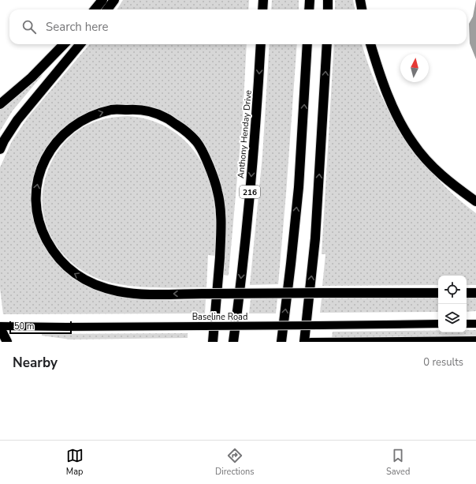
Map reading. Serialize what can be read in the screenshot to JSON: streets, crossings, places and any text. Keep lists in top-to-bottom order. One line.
{"streets":{"highway":["Anthony Henday Drive","216"],"main road":["Baseline Road"]},"scale_bar":"50 m","north":"top","page":{"search":"Search here","scale":"50 m","heading":["Nearby","0 results"],"nav":["Map","Directions","Saved"]}}
